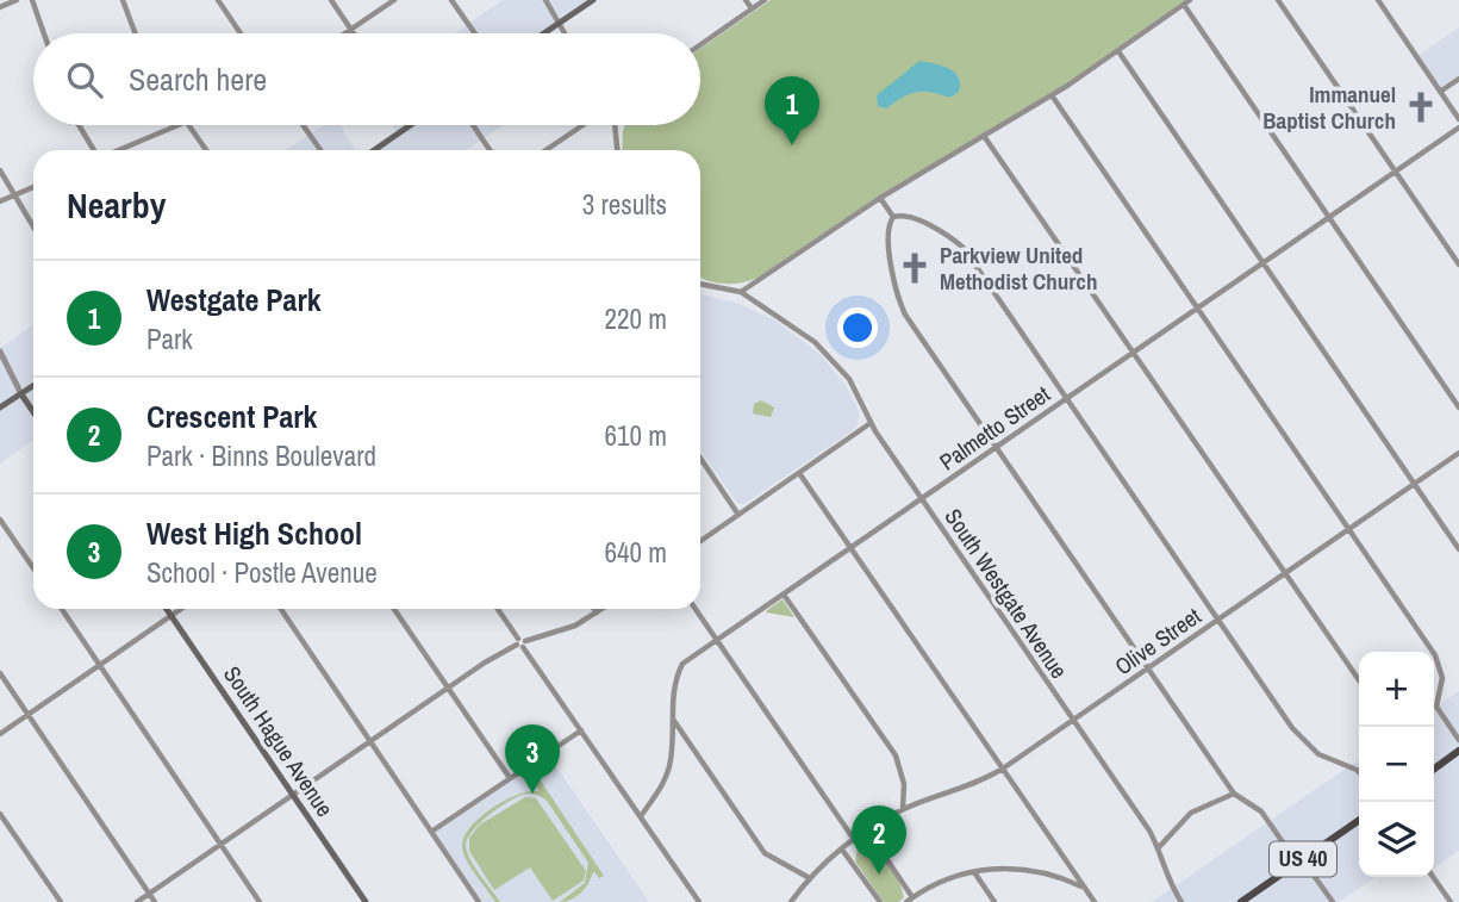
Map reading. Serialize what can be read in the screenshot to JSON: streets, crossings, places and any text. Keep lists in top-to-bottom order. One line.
{"streets":{"main road":["South Hague Avenue","US 40"],"street":["Palmetto Street","South Westgate Avenue","Olive Street"]},"crossings":[["Palmetto Street","South Westgate Avenue"],["South Westgate Avenue","Olive Street"]],"places":{"church":["Immanuel Baptist Church","Parkview United Methodist Church"]},"page":{"search":"Search here","pins":["1","3","2"],"heading":["Nearby","3 results"],"list":[{"mark":"1","name":"Westgate Park","note":"Park","value":"220 m"},{"mark":"2","name":"Crescent Park","note":"Park · Binns Boulevard","value":"610 m"},{"mark":"3","name":"West High School","note":"School · Postle Avenue","value":"640 m"}],"map_buttons":["+","−"]}}
